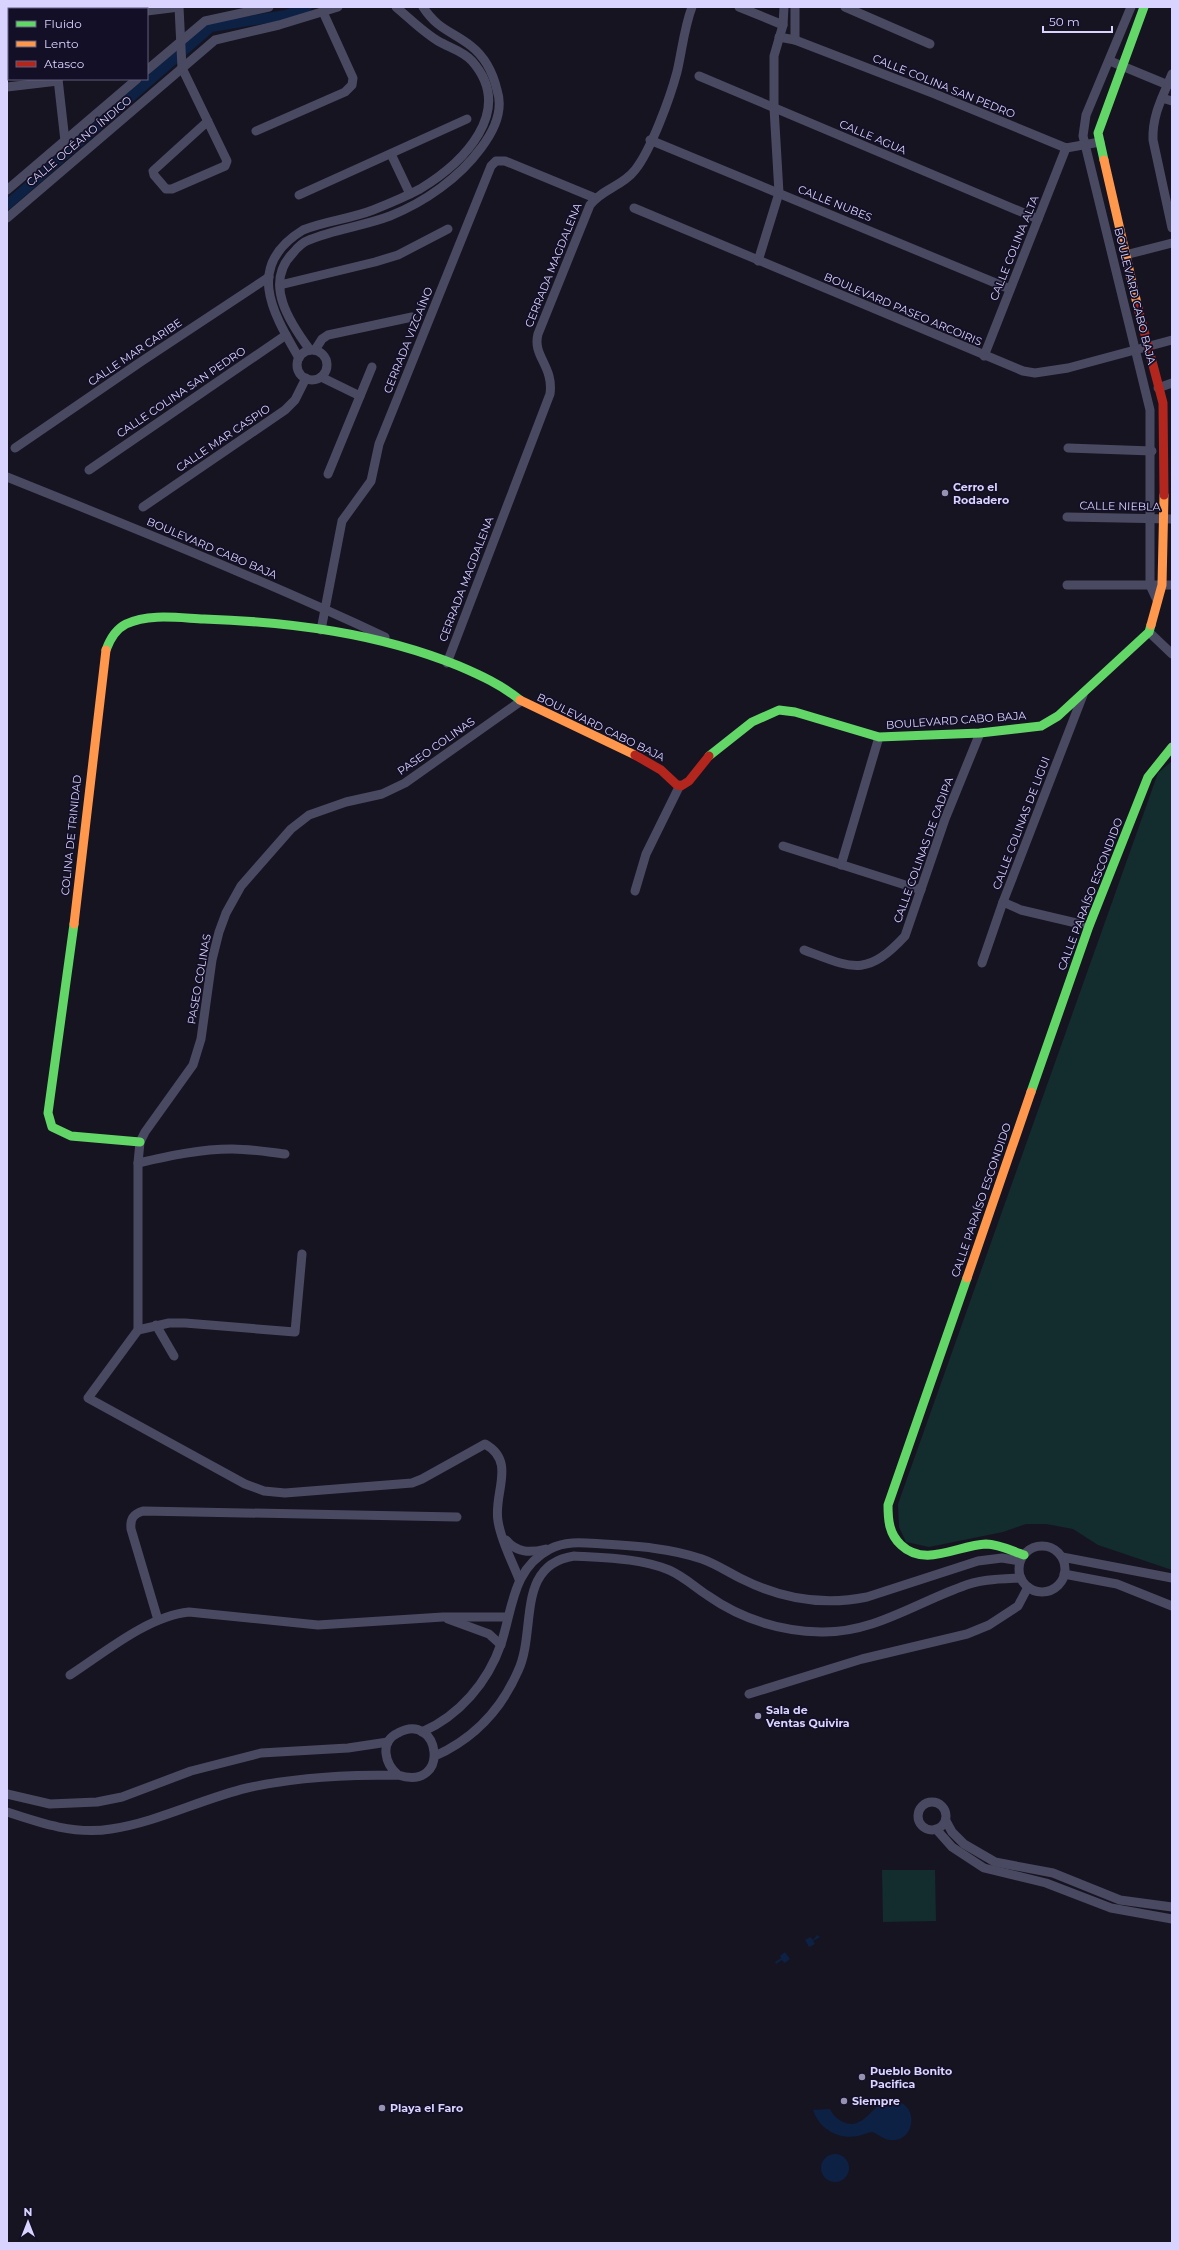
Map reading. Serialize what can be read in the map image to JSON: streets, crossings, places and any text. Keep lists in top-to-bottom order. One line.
{"streets":{"street":["CALLE COLINA SAN PEDRO","CALLE AGUA","CALLE OCÉANO ÍNDICO","CALLE NUBES","CALLE COLINA ALTA","CERRADA MAGDALENA","BOULEVARD CABO BAJA","BOULEVARD PASEO ARCOIRIS","CERRADA VIZCAÍNO","CALLE MAR CARIBE","CALLE MAR CASPIO","CALLE NIEBLA","PASEO COLINAS","CALLE COLINAS DE LIGUI","COLINA DE TRINIDAD","CALLE COLINAS DE CADIPA","CALLE PARAÍSO ESCONDIDO"]},"crossings":[["CALLE COLINA SAN PEDRO","CALLE COLINA ALTA"],["CALLE AGUA","CALLE COLINA ALTA"],["CALLE NUBES","CALLE COLINA ALTA"],["CALLE NUBES","CERRADA MAGDALENA"],["CALLE COLINA ALTA","BOULEVARD PASEO ARCOIRIS"],["CERRADA MAGDALENA","BOULEVARD CABO BAJA"],["CERRADA MAGDALENA","CERRADA VIZCAÍNO"],["BOULEVARD CABO BAJA","BOULEVARD PASEO ARCOIRIS"],["BOULEVARD CABO BAJA","CERRADA VIZCAÍNO"],["BOULEVARD CABO BAJA","CALLE NIEBLA"],["BOULEVARD CABO BAJA","PASEO COLINAS"],["BOULEVARD CABO BAJA","CALLE COLINAS DE LIGUI"],["BOULEVARD CABO BAJA","COLINA DE TRINIDAD"],["BOULEVARD CABO BAJA","CALLE COLINAS DE CADIPA"],["PASEO COLINAS","COLINA DE TRINIDAD"]],"places":["Cerro el Rodadero","Sala de Ventas Quivira","Pueblo Bonito Pacifica","Siempre","Playa el Faro"],"legend":["Fluido","Lento","Atasco"],"scale_bar":"50 m","north":"top"}
